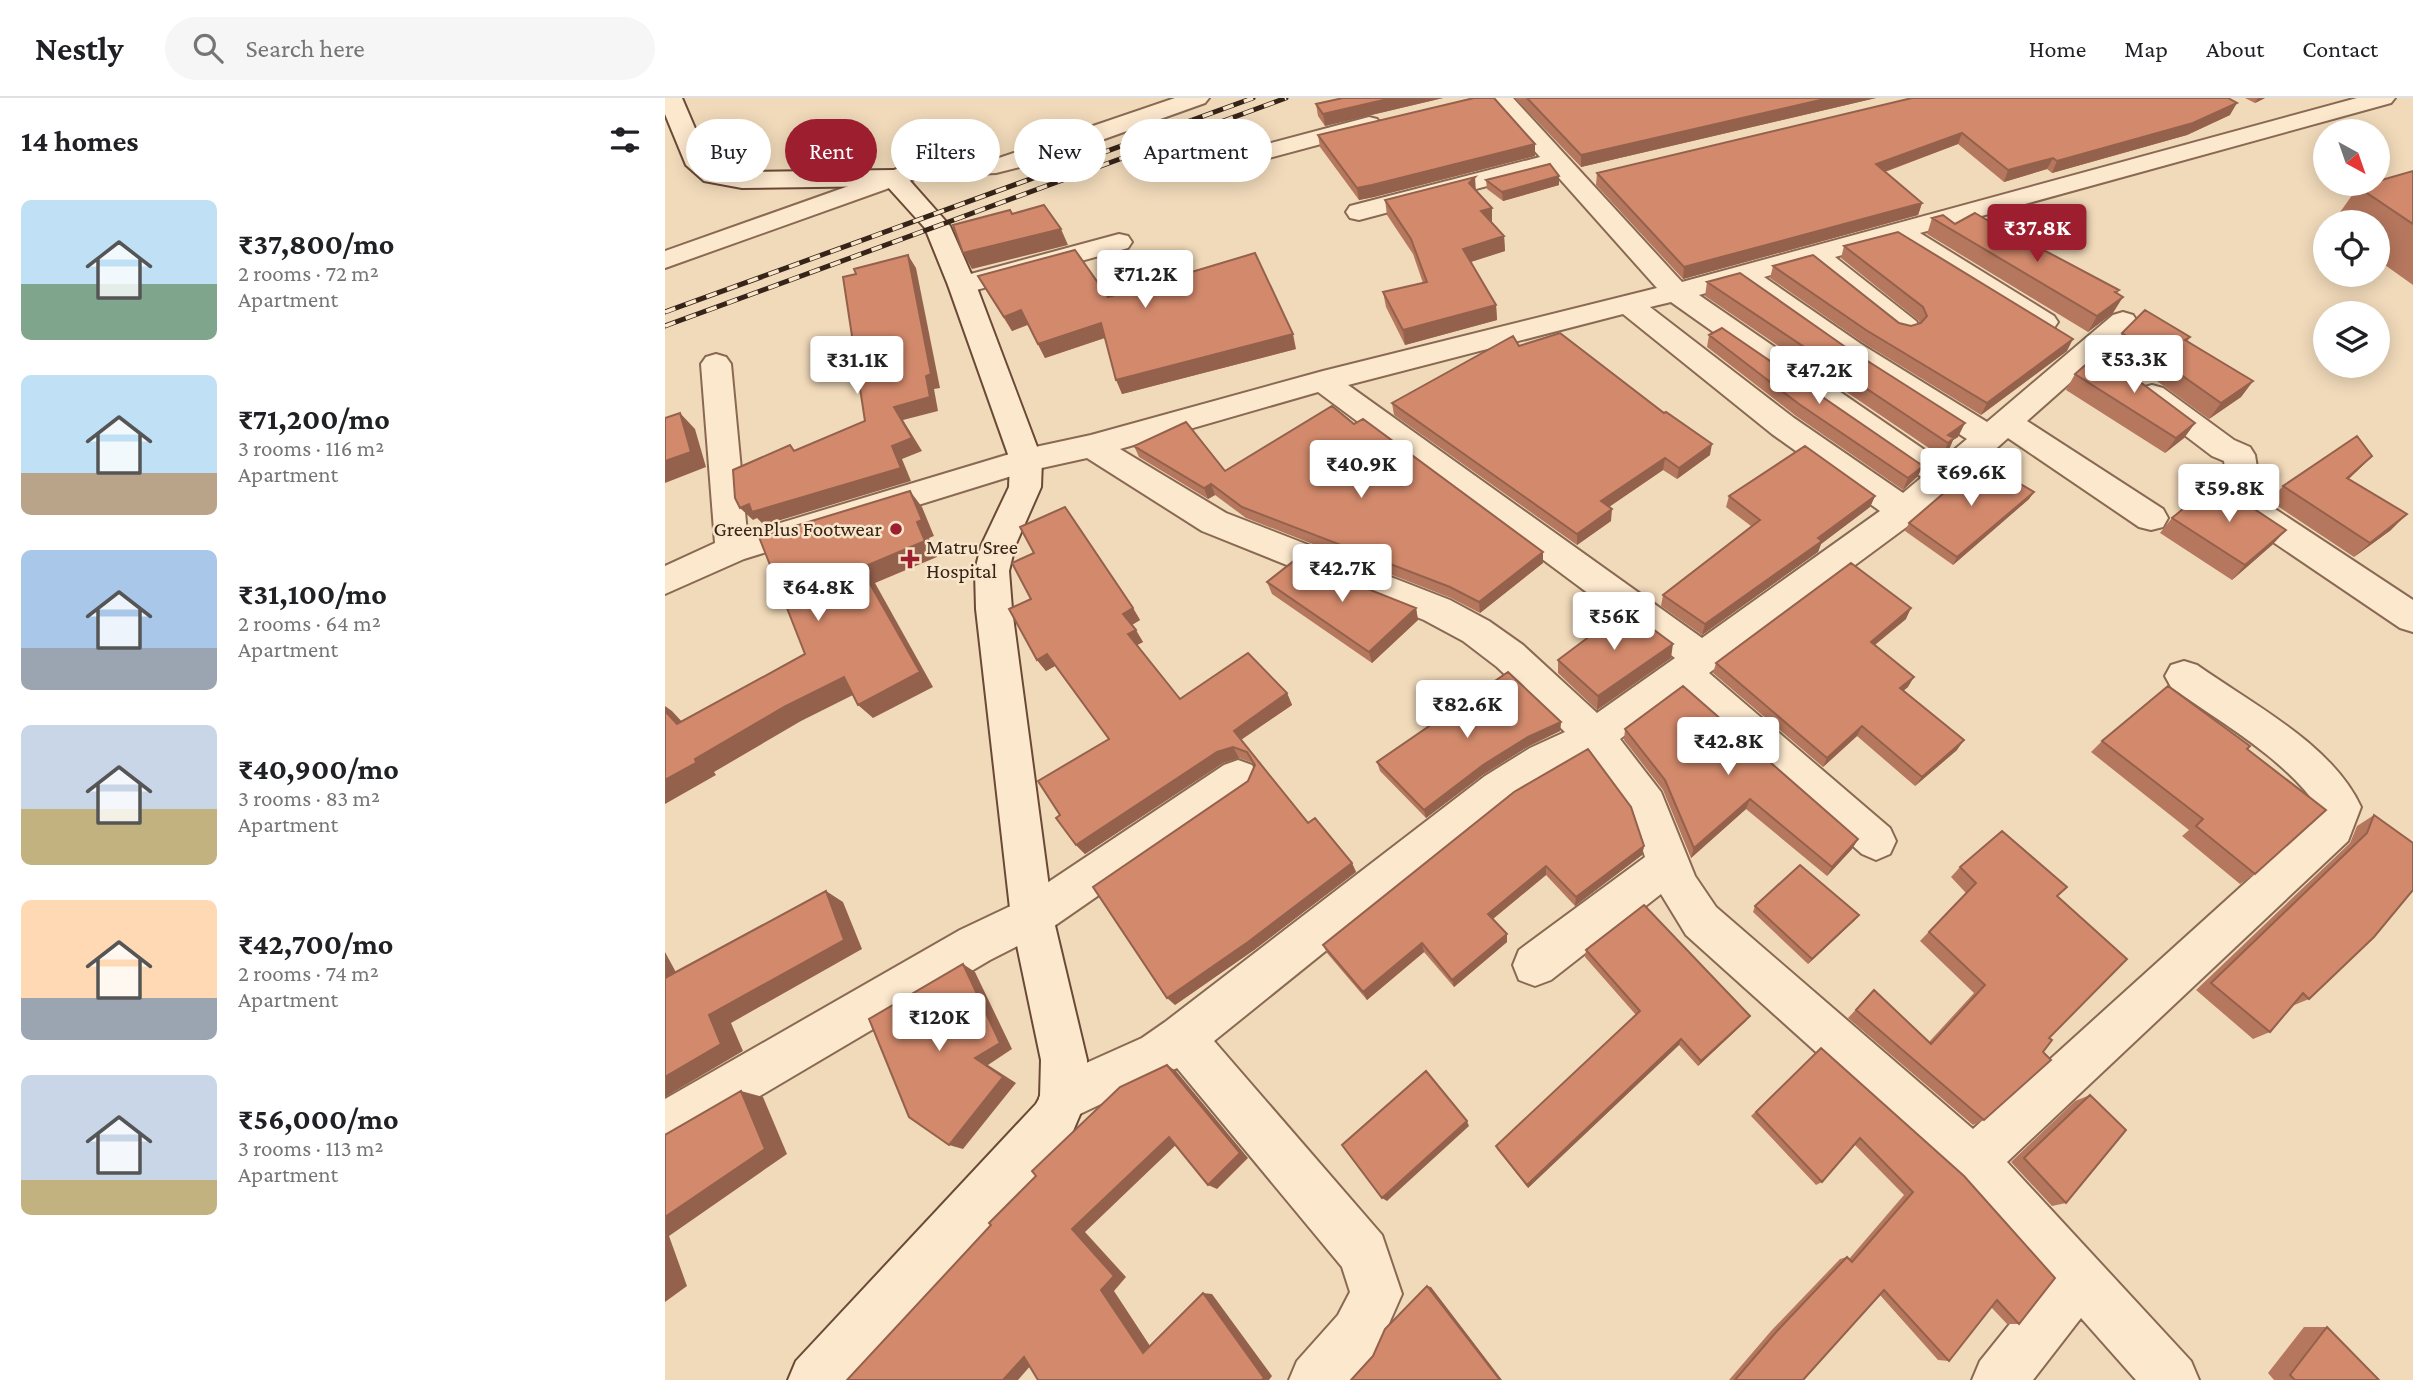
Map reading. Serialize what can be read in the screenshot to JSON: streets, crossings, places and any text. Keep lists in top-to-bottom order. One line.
{"places":{"other":["GreenPlus Footwear"],"health":["Matru Sree Hospital"]},"north":"bottom right","page":{"header":"Nestly","search":"Search here","nav":["Home","Map","About","Contact"],"heading":"14 homes","chip":["Buy","Rent","Filters","New","Apartment"],"list":[{"name":"₹37,800/mo","note":"2 rooms · 72 m² · Apartment"},{"name":"₹71,200/mo","note":"3 rooms · 116 m² · Apartment"},{"name":"₹31,100/mo","note":"2 rooms · 64 m² · Apartment"},{"name":"₹40,900/mo","note":"3 rooms · 83 m² · Apartment"},{"name":"₹42,700/mo","note":"2 rooms · 74 m² · Apartment"},{"name":"₹56,000/mo","note":"3 rooms · 113 m² · Apartment"}],"price":["₹37.8K","₹71.2K","₹53.3K","₹31.1K","₹47.2K","₹40.9K","₹69.6K","₹59.8K","₹42.7K","₹64.8K","₹56K","₹82.6K","₹42.8K","₹120K"]}}
